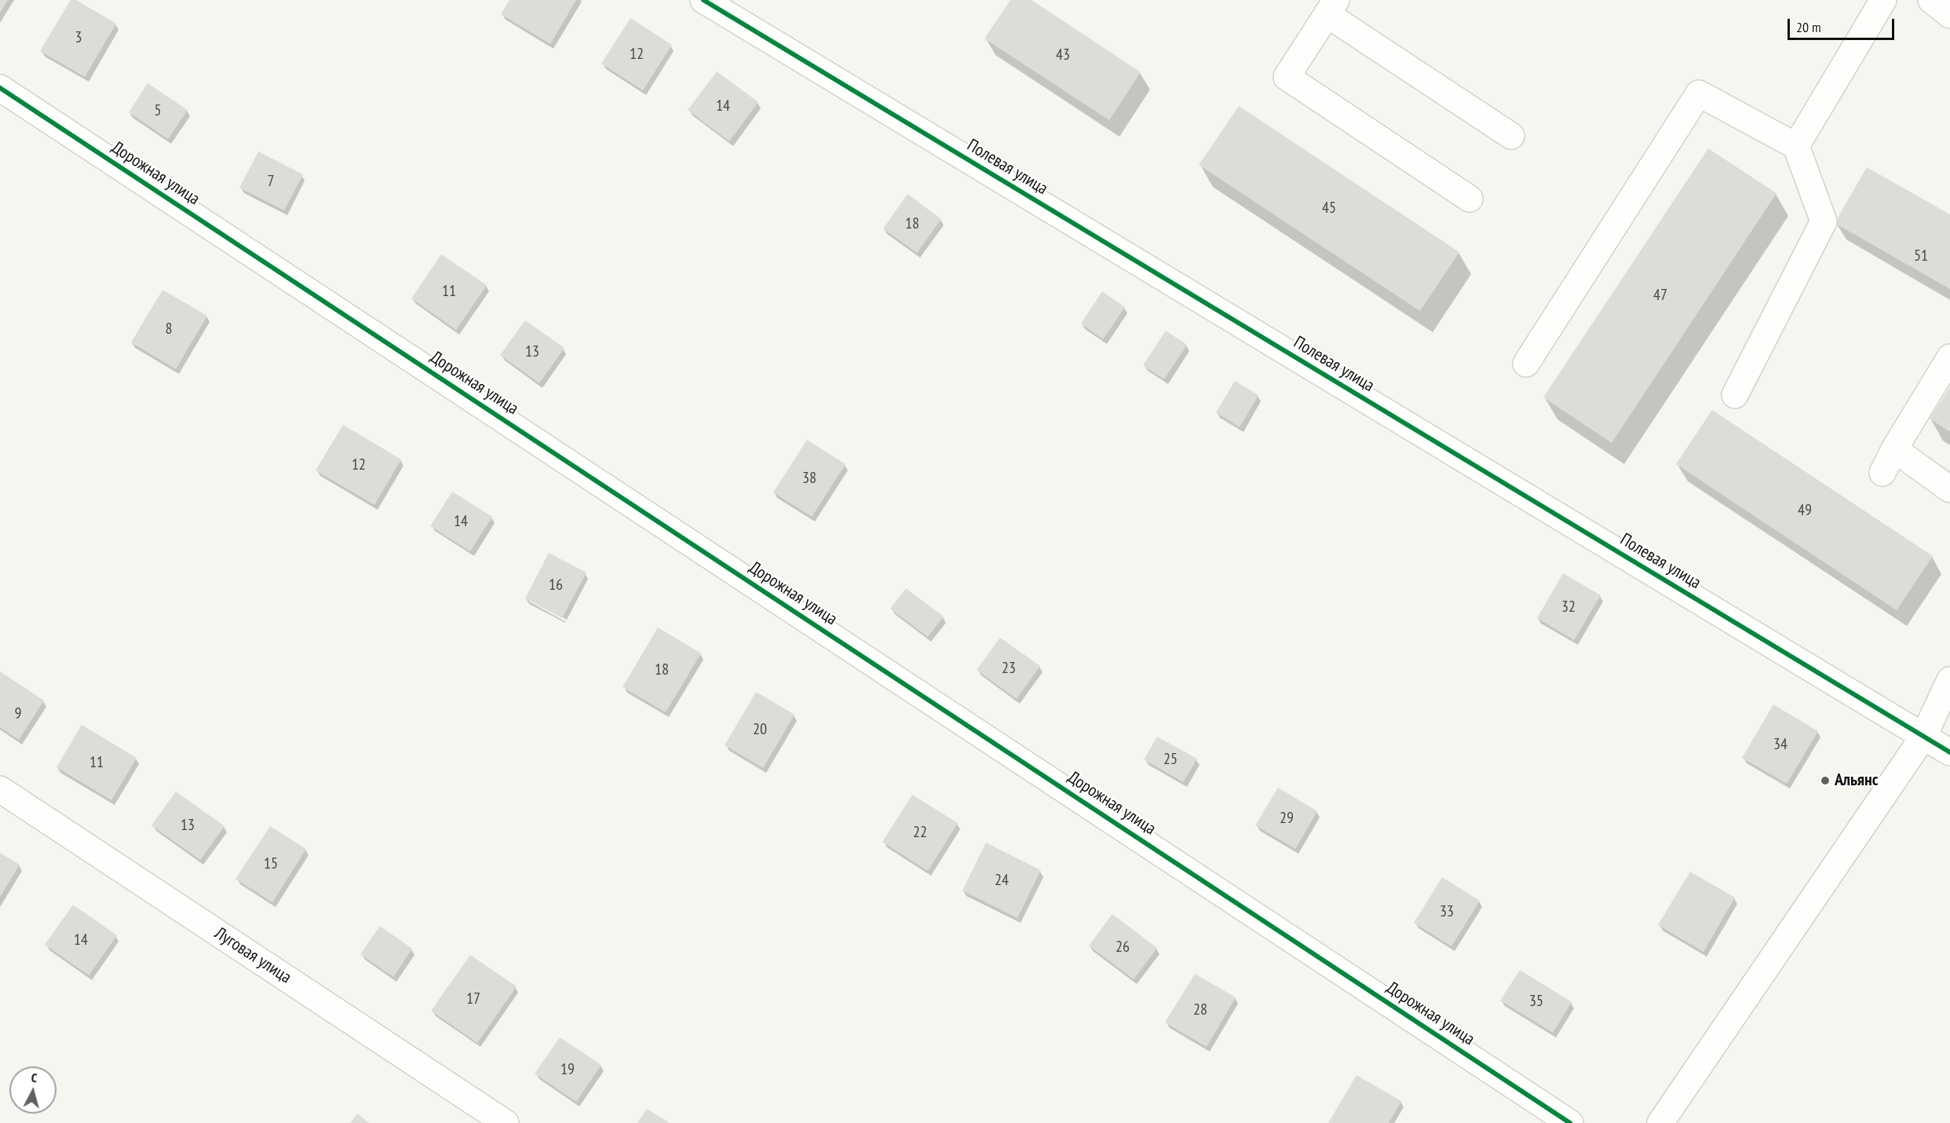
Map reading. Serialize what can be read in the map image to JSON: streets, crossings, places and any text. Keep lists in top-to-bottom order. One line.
{"streets":{"street":["Полевая улица","Дорожная улица","Луговая улица"]},"places":["Альянс"],"house_numbers":["3","12","43","14","5","7","45","18","51","11","47","8","13","12","38","49","14","16","32","23","18","9","20","34","25","11","29","13","22","15","24","33","14","26","17","35","28","19"],"scale_bar":"20 m","north":"top"}
